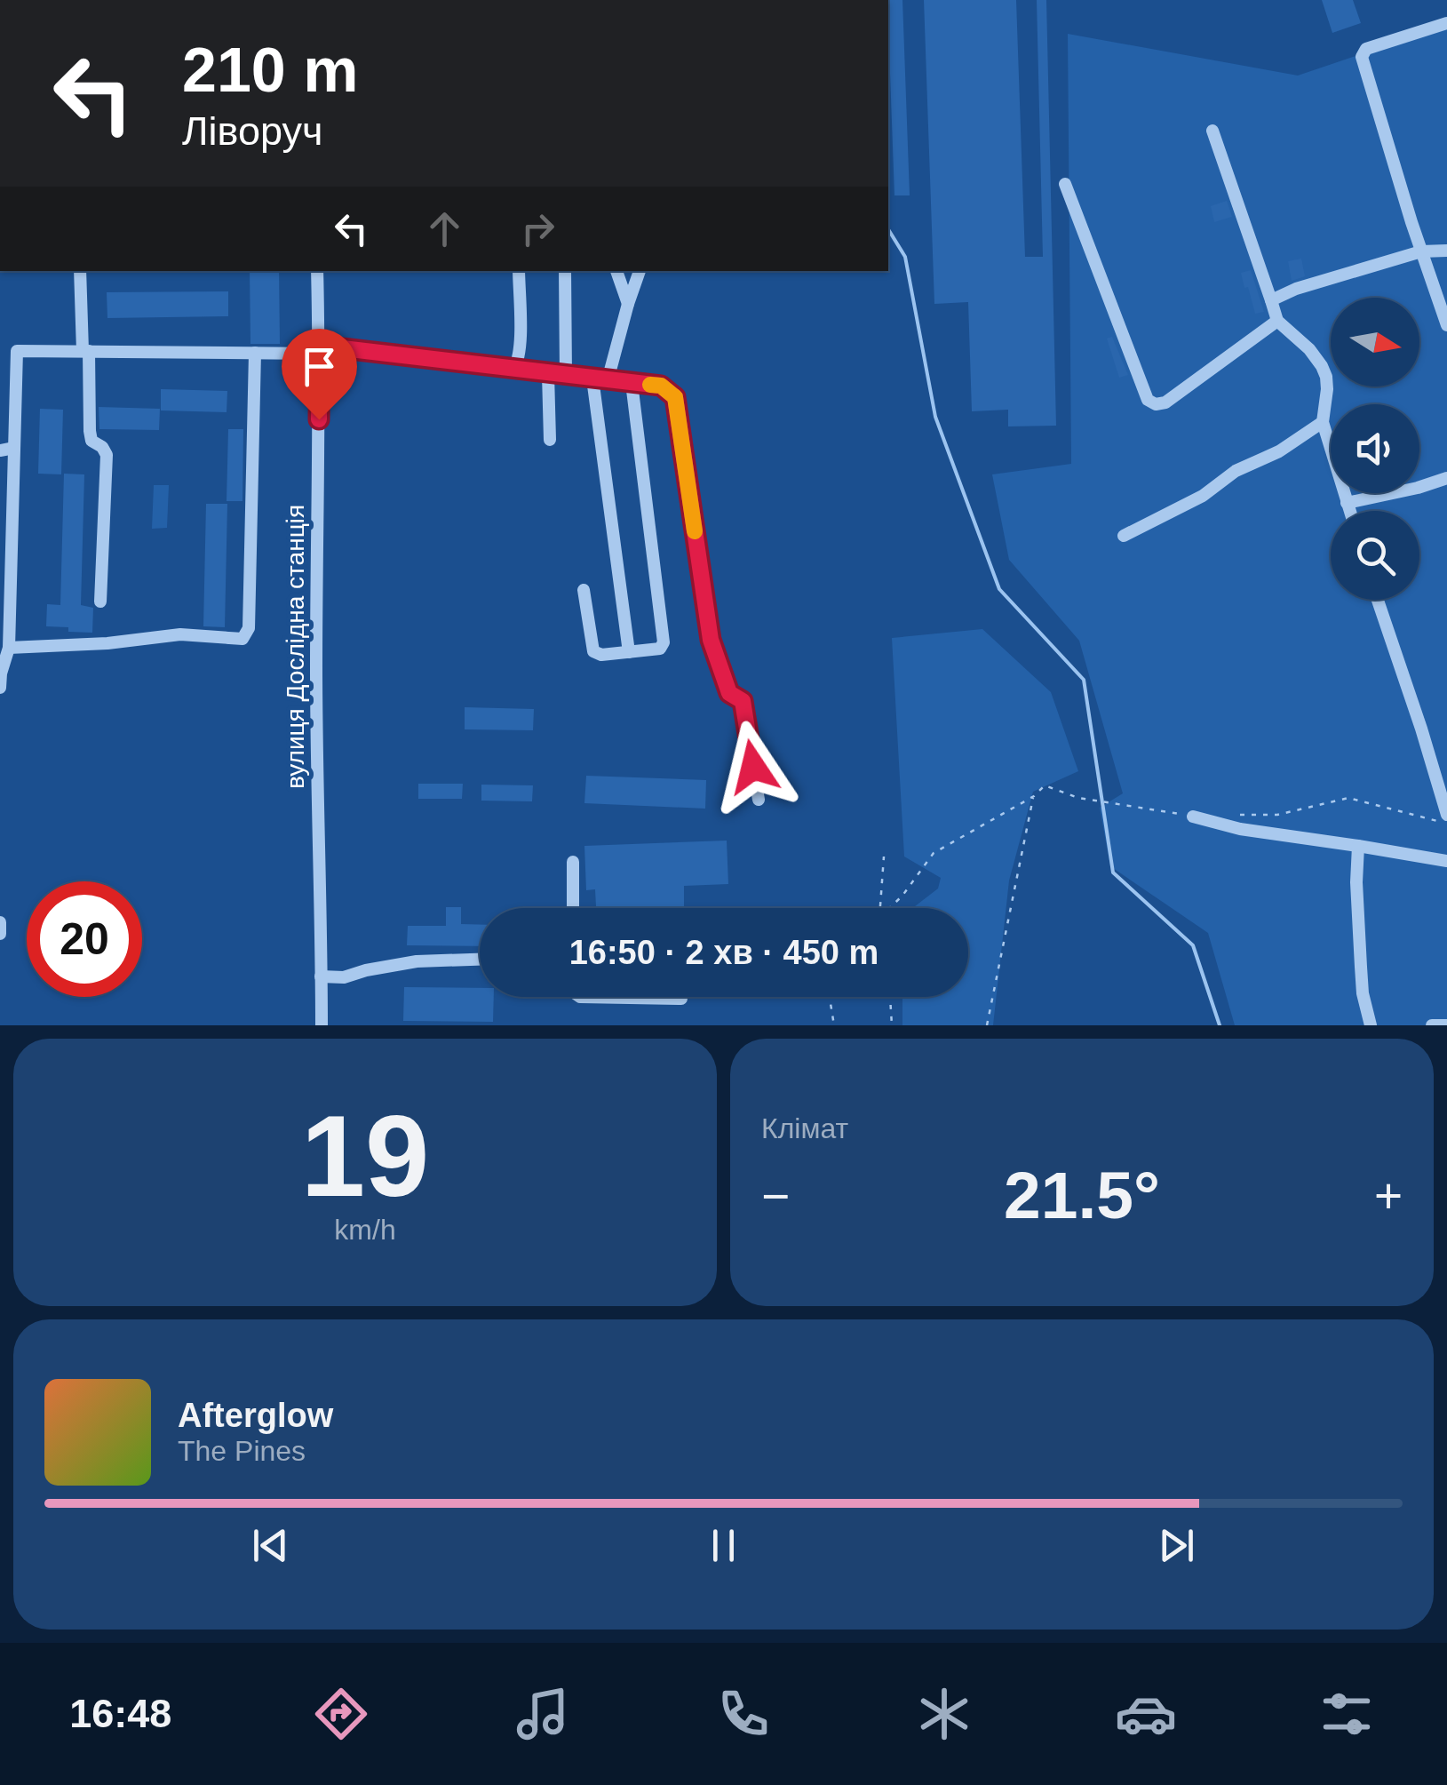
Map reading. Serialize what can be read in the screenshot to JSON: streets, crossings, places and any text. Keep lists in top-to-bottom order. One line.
{"streets":{"street":["вулиця Дослідна станція"]},"north":"right","page":{"turn":["210 m","Ліворуч"],"limit":"20","trip":"16:50 · 2 хв · 450 m","tile":[["19","km/h"],"Клімат"],"heat":["−","21.5°","+"],"song":["Afterglow","The Pines"],"tabs":"16:48"}}
